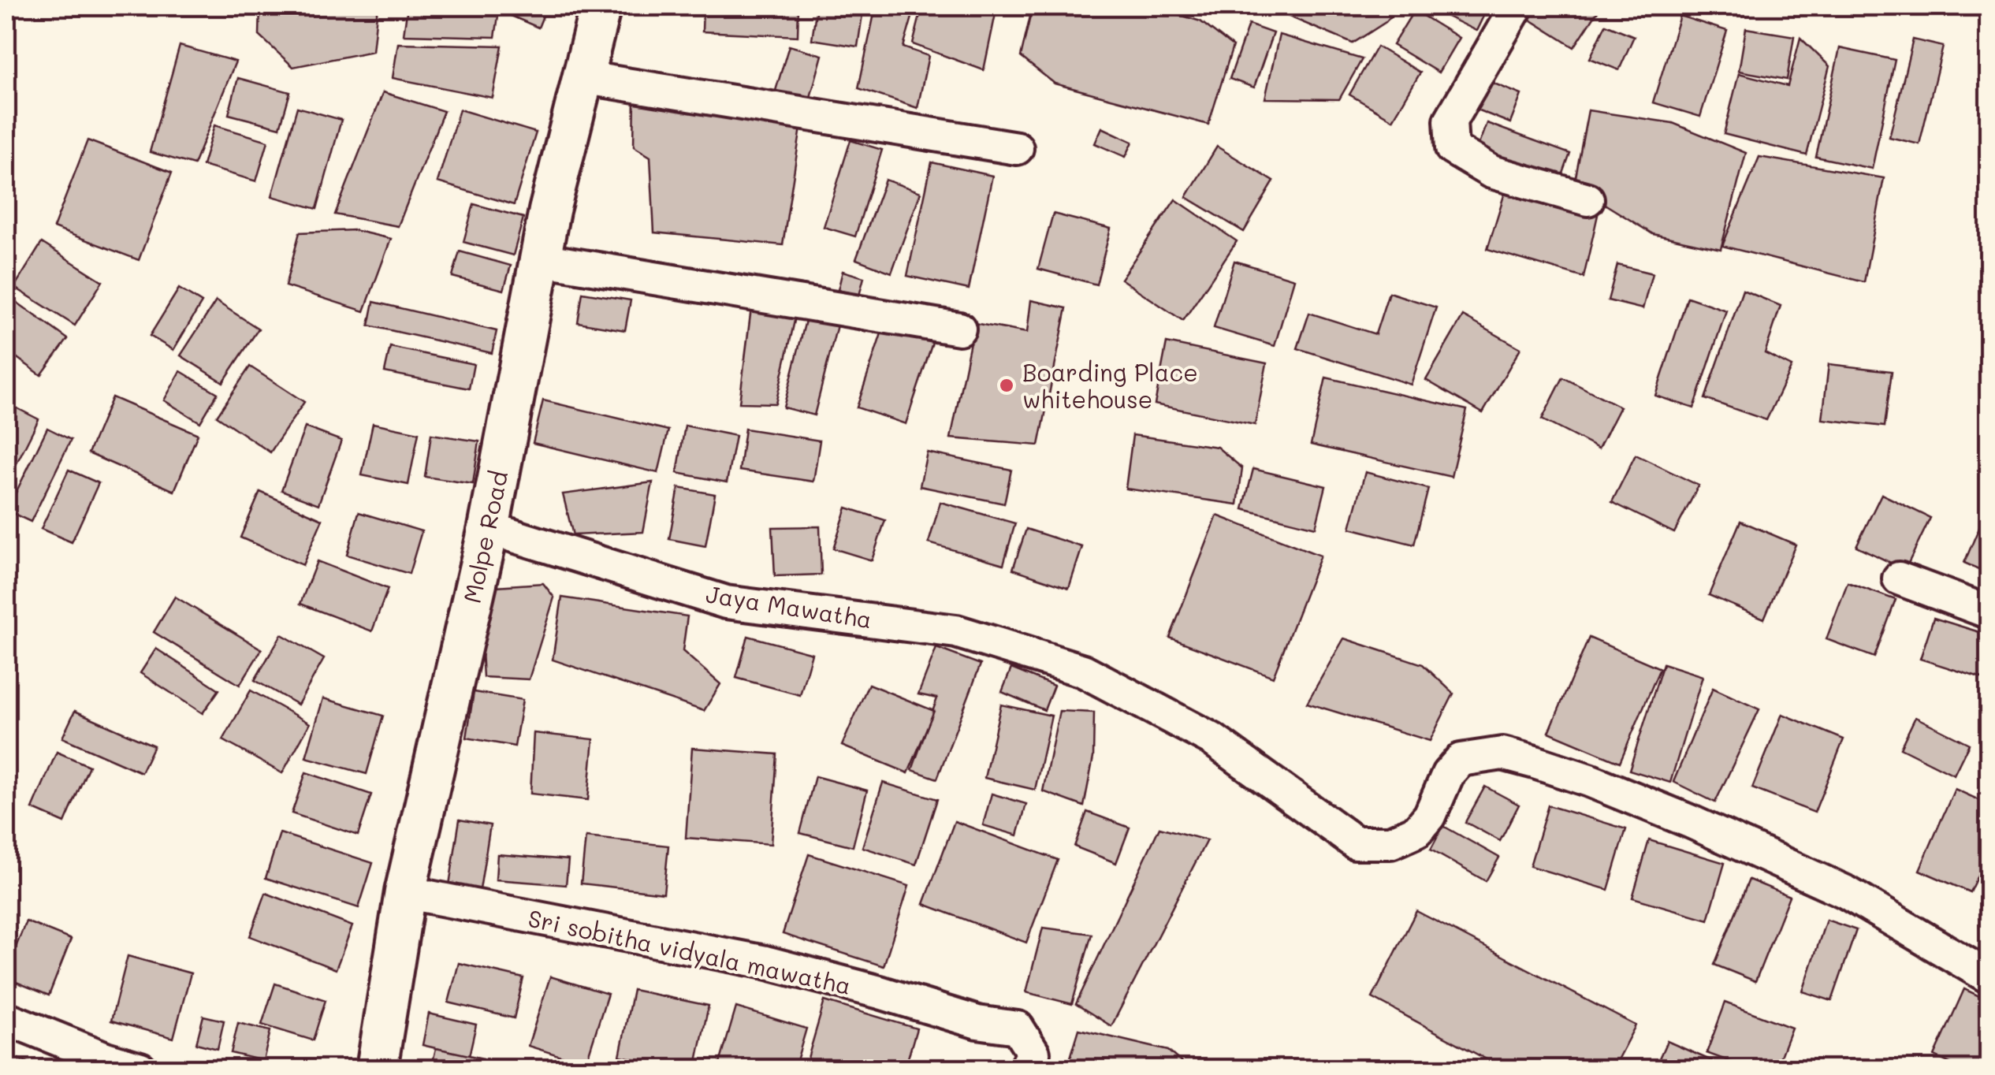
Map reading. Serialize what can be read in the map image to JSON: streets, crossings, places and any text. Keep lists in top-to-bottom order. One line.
{"streets":{"street":["Molpe Road","Jaya Mawatha","Sri sobitha vidyala mawatha"]},"crossings":[["Molpe Road","Jaya Mawatha"],["Molpe Road","Sri sobitha vidyala mawatha"]],"places":["Boarding Place whitehouse"]}
